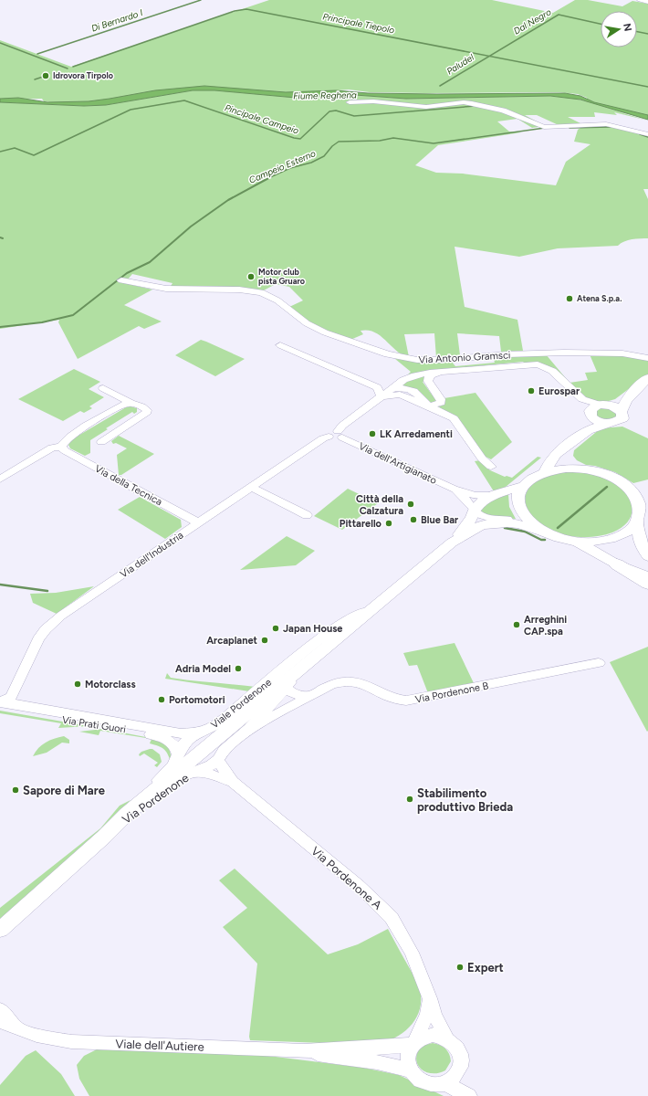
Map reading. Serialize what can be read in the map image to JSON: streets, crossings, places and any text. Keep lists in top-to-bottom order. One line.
{"streets":{"main road":["Viale Pordenone"],"street":["Via Antonio Gramsci","Via dell'Artigianato","Via della Tecnica","Via dell'Industria","Via Pordenone B","Via Prati Guori","Via Pordenone","Via Pordenone A","Viale dell'Autiere"]},"crossings":[["Via dell'Artigianato","Via dell'Industria"],["Via della Tecnica","Via dell'Industria"],["Via dell'Industria","Via Prati Guori"],["Via Pordenone B","Via Pordenone"],["Viale Pordenone","Via Prati Guori"],["Viale Pordenone","Via Pordenone"],["Via Pordenone","Via Pordenone A"],["Via Pordenone A","Viale dell'Autiere"]],"water":["Di Bernardo I","Dal Negro","Principale Tiepolo","Paludel","Fiume Reghena","Pincipale Campeio","Campeio Esterno"],"places":["Idrovora Tirpolo","Motor club pista Gruaro","Atena S.p.a.","Eurospar","LK Arredamenti","Città della Calzatura","Blue Bar","Pittarello","Arreghini CAP.spa","Japan House","Arcaplanet","Adria Model","Motorclass","Portomotori","Sapore di Mare","Stabilimento produttivo Brieda","Expert"],"north":"right"}
